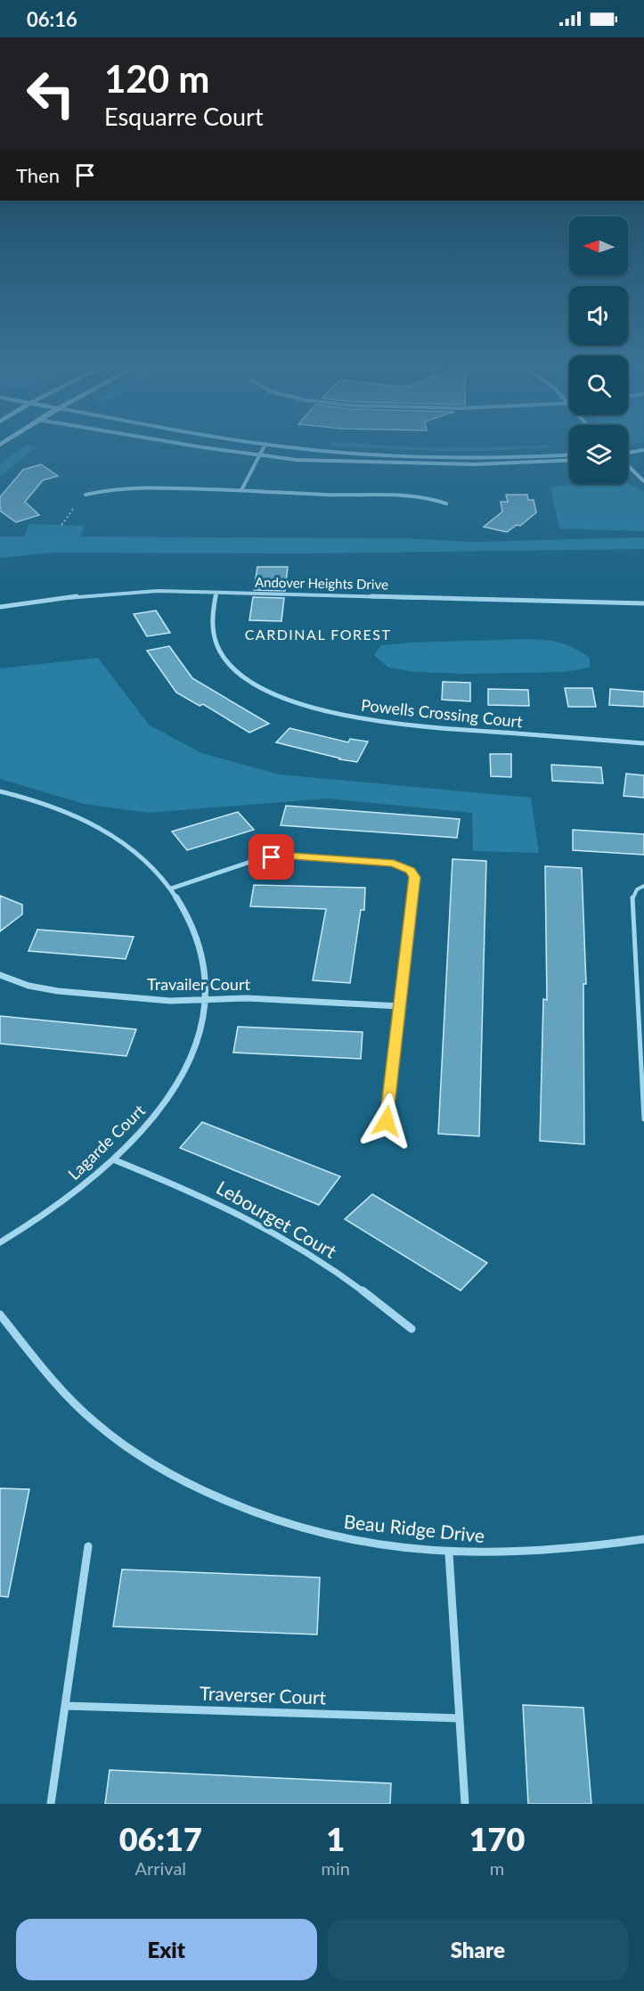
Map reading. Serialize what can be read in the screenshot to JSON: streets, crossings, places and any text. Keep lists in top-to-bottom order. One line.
{"streets":{"street":["Andover Heights Drive","Powells Crossing Court","Travailer Court","Lagarde Court","Lebourget Court","Beau Ridge Drive","Traverser Court"]},"crossings":[["Andover Heights Drive","Powells Crossing Court"],["Travailer Court","Lagarde Court"],["Lagarde Court","Lebourget Court"]],"districts":["CARDINAL FOREST"],"north":"left","page":{"status":"06:16","turn":["120 m","Esquarre Court"],"then":"Then","eta":["06:17","Arrival","1","min","170","m"],"buttons":["Exit","Share"]}}
